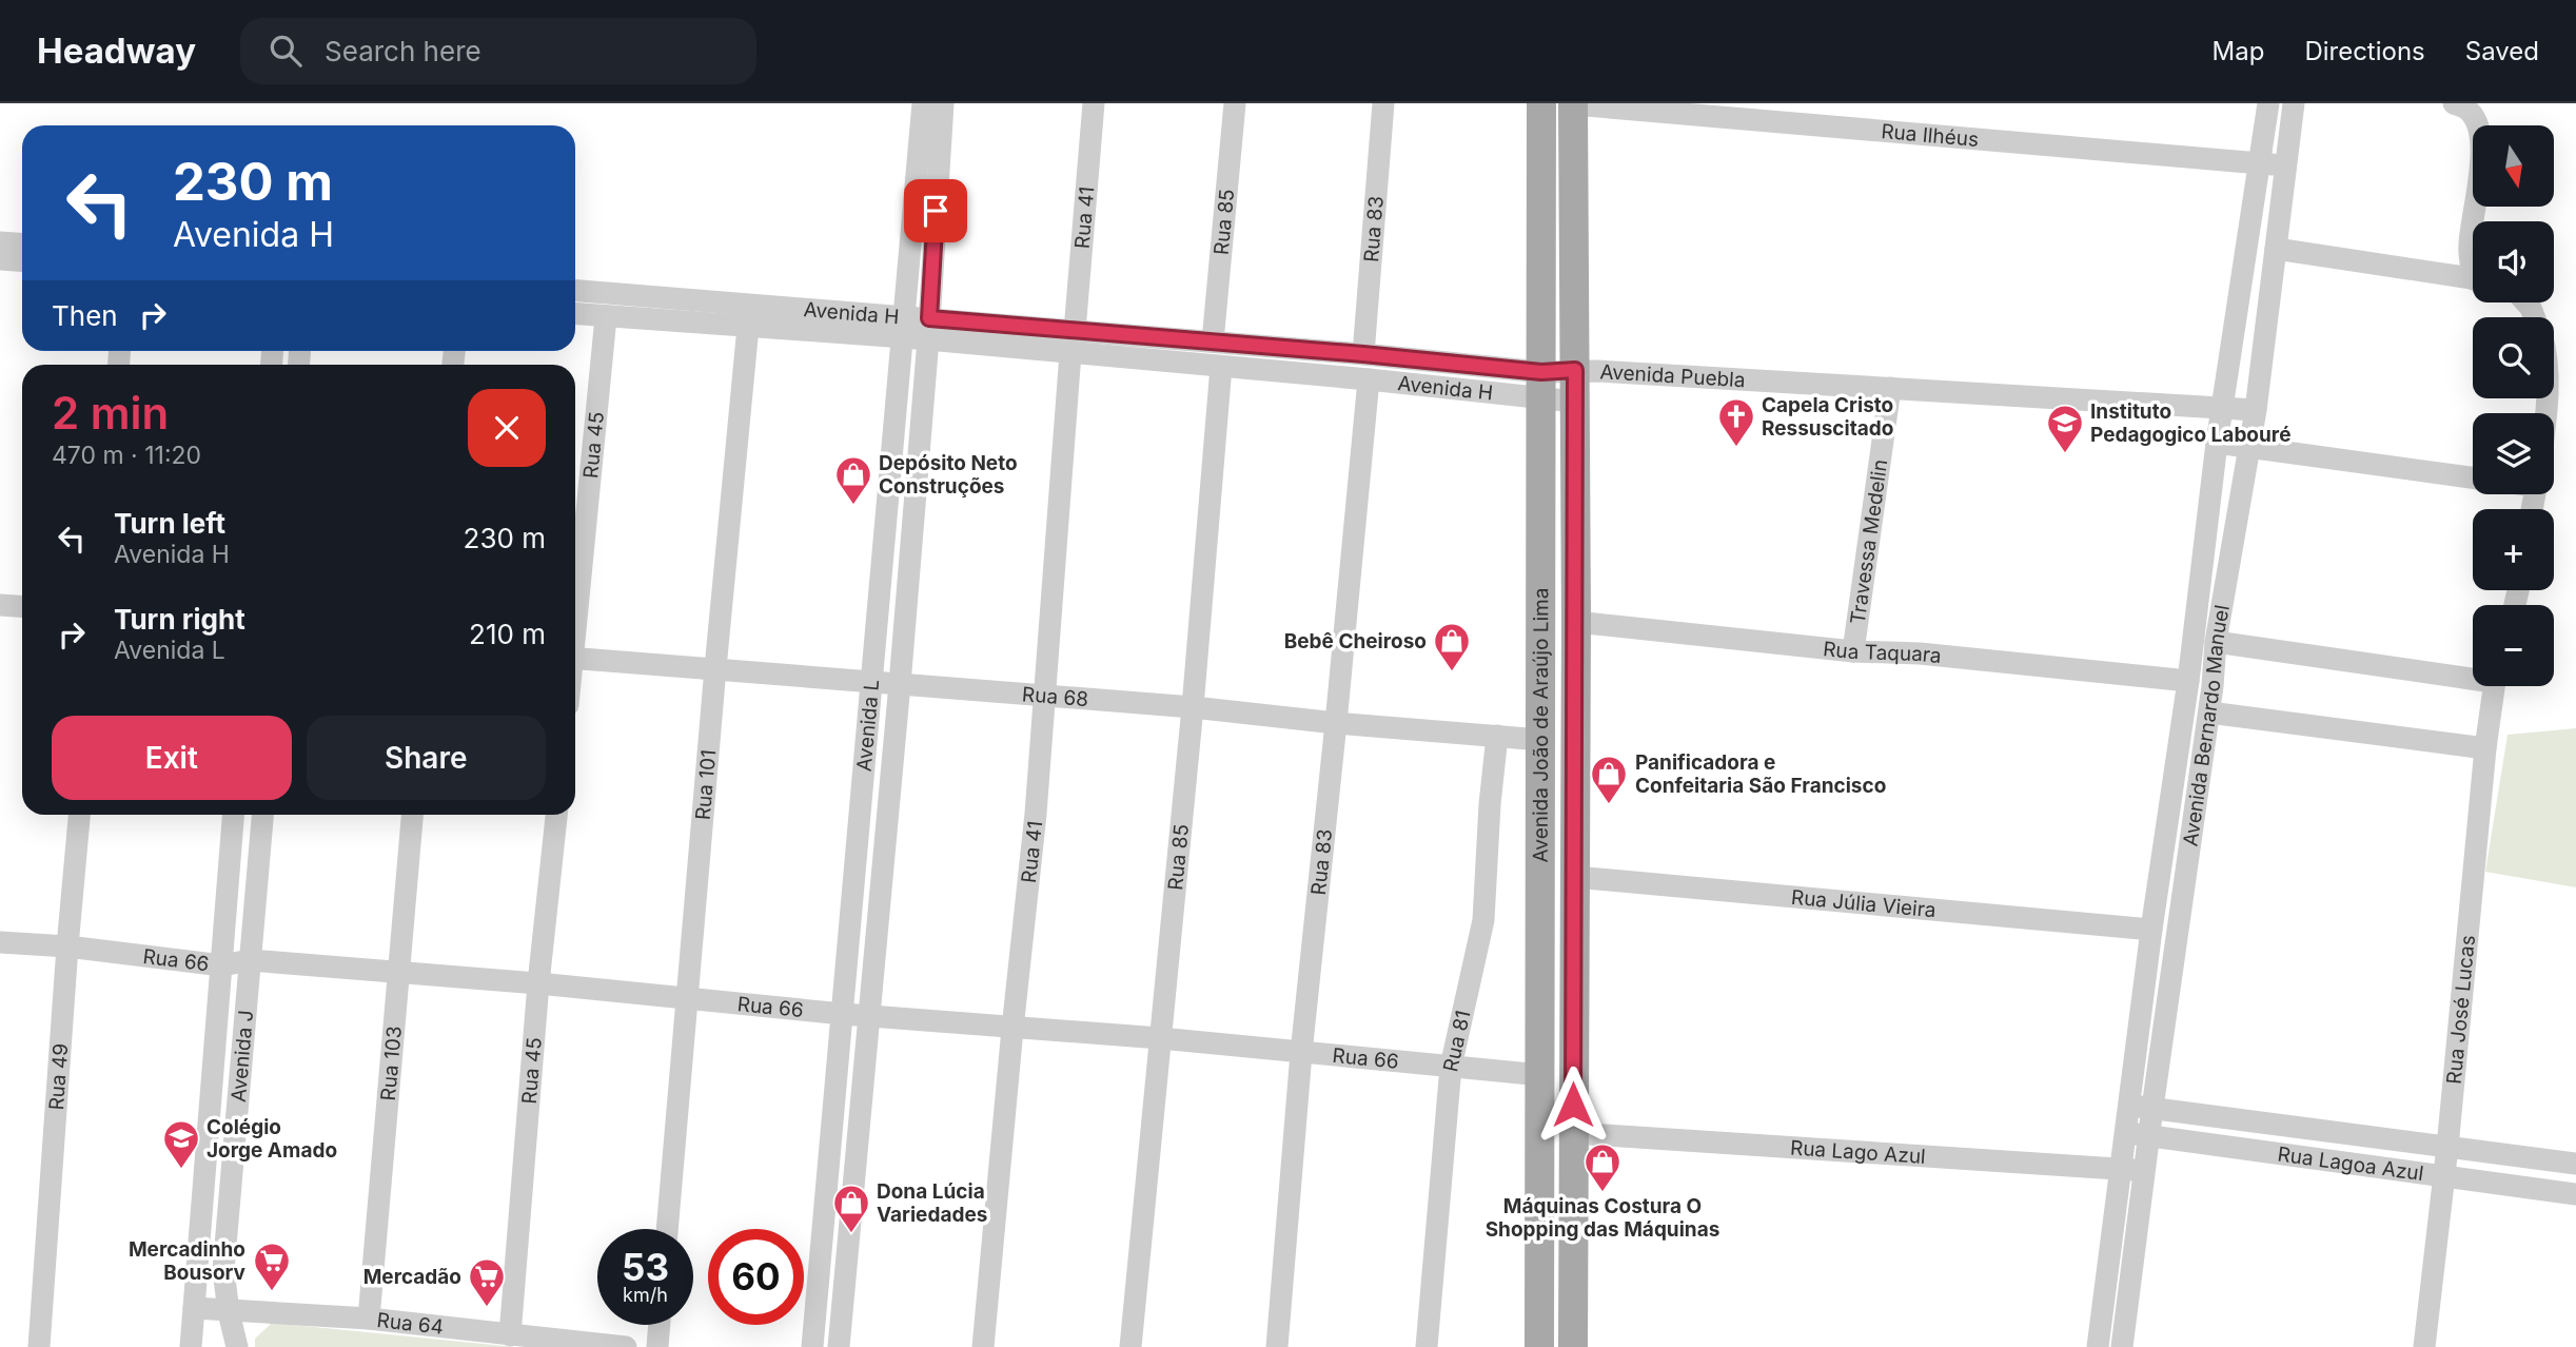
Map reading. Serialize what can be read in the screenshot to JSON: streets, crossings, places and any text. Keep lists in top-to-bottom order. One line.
{"streets":{"main road":["Avenida João de Araújo Lima"],"street":["Rua Ilhéus","Rua 41","Rua 85","Rua 83","Avenida H","Avenida Puebla","Rua 45","Travessa Medelin","Rua Taquara","Rua 68","Avenida L","Avenida Bernardo Manuel","Rua 101","Rua Júlia Vieira","Rua 66","Rua José Lucas","Rua 81","Avenida J","Rua 103","Rua 49","Rua Lago Azul","Rua Lagoa Azul","Rua 64"]},"crossings":[["Rua Ilhéus","Avenida João de Araújo Lima"],["Rua Ilhéus","Avenida Bernardo Manuel"],["Rua 41","Avenida H"],["Rua 41","Rua 68"],["Rua 41","Rua 66"],["Rua 85","Avenida H"],["Rua 85","Rua 68"],["Rua 85","Rua 66"],["Rua 83","Avenida H"],["Rua 83","Rua 68"],["Rua 83","Rua 66"],["Avenida H","Avenida Puebla"],["Avenida H","Rua 45"],["Avenida H","Avenida L"],["Avenida H","Avenida João de Araújo Lima"],["Avenida H","Rua 101"],["Avenida Puebla","Travessa Medelin"],["Avenida Puebla","Avenida João de Araújo Lima"],["Avenida Puebla","Avenida Bernardo Manuel"],["Rua 45","Rua 66"],["Rua 45","Rua 64"],["Travessa Medelin","Rua Taquara"],["Rua Taquara","Avenida João de Araújo Lima"],["Rua Taquara","Avenida Bernardo Manuel"],["Rua 68","Avenida L"],["Rua 68","Avenida João de Araújo Lima"],["Rua 68","Rua 101"],["Rua 68","Rua 81"],["Avenida L","Rua 66"],["Avenida João de Araújo Lima","Rua Júlia Vieira"],["Avenida João de Araújo Lima","Rua 66"],["Avenida João de Araújo Lima","Rua Lago Azul"],["Avenida Bernardo Manuel","Rua Júlia Vieira"],["Avenida Bernardo Manuel","Rua Lago Azul"],["Avenida Bernardo Manuel","Rua Lagoa Azul"],["Rua 101","Rua 66"],["Rua 66","Rua 81"],["Rua 66","Avenida J"],["Rua 66","Rua 103"],["Rua 66","Rua 49"],["Rua José Lucas","Rua Lagoa Azul"],["Avenida J","Rua 64"],["Rua 103","Rua 64"]],"places":{"church":["Capela Cristo Ressuscitado"],"school or university":["Instituto Pedagogico Labouré","Colégio Jorge Amado"],"shop":["Depósito Neto Construções","Bebê Cheiroso","Panificadora e Confeitaria São Francisco","Máquinas Costura O Shopping das Máquinas","Dona Lúcia Variedades"],"supermarket":["Mercadinho Bousorv","Mercadão"]},"north":"bottom","page":{"header":"Headway","search":"Search here","nav":["Map","Directions","Saved"],"map_buttons":["+","−"],"turn":["230 m","Avenida H"],"then":"Then","heading":["2 min","470 m · 11:20"],"list":[{"name":"Turn left","note":"Avenida H","value":"230 m"},{"name":"Turn right","note":"Avenida L","value":"210 m"}],"buttons":["Exit","Share"],"speed":"53 km/h","limit":"60"}}
